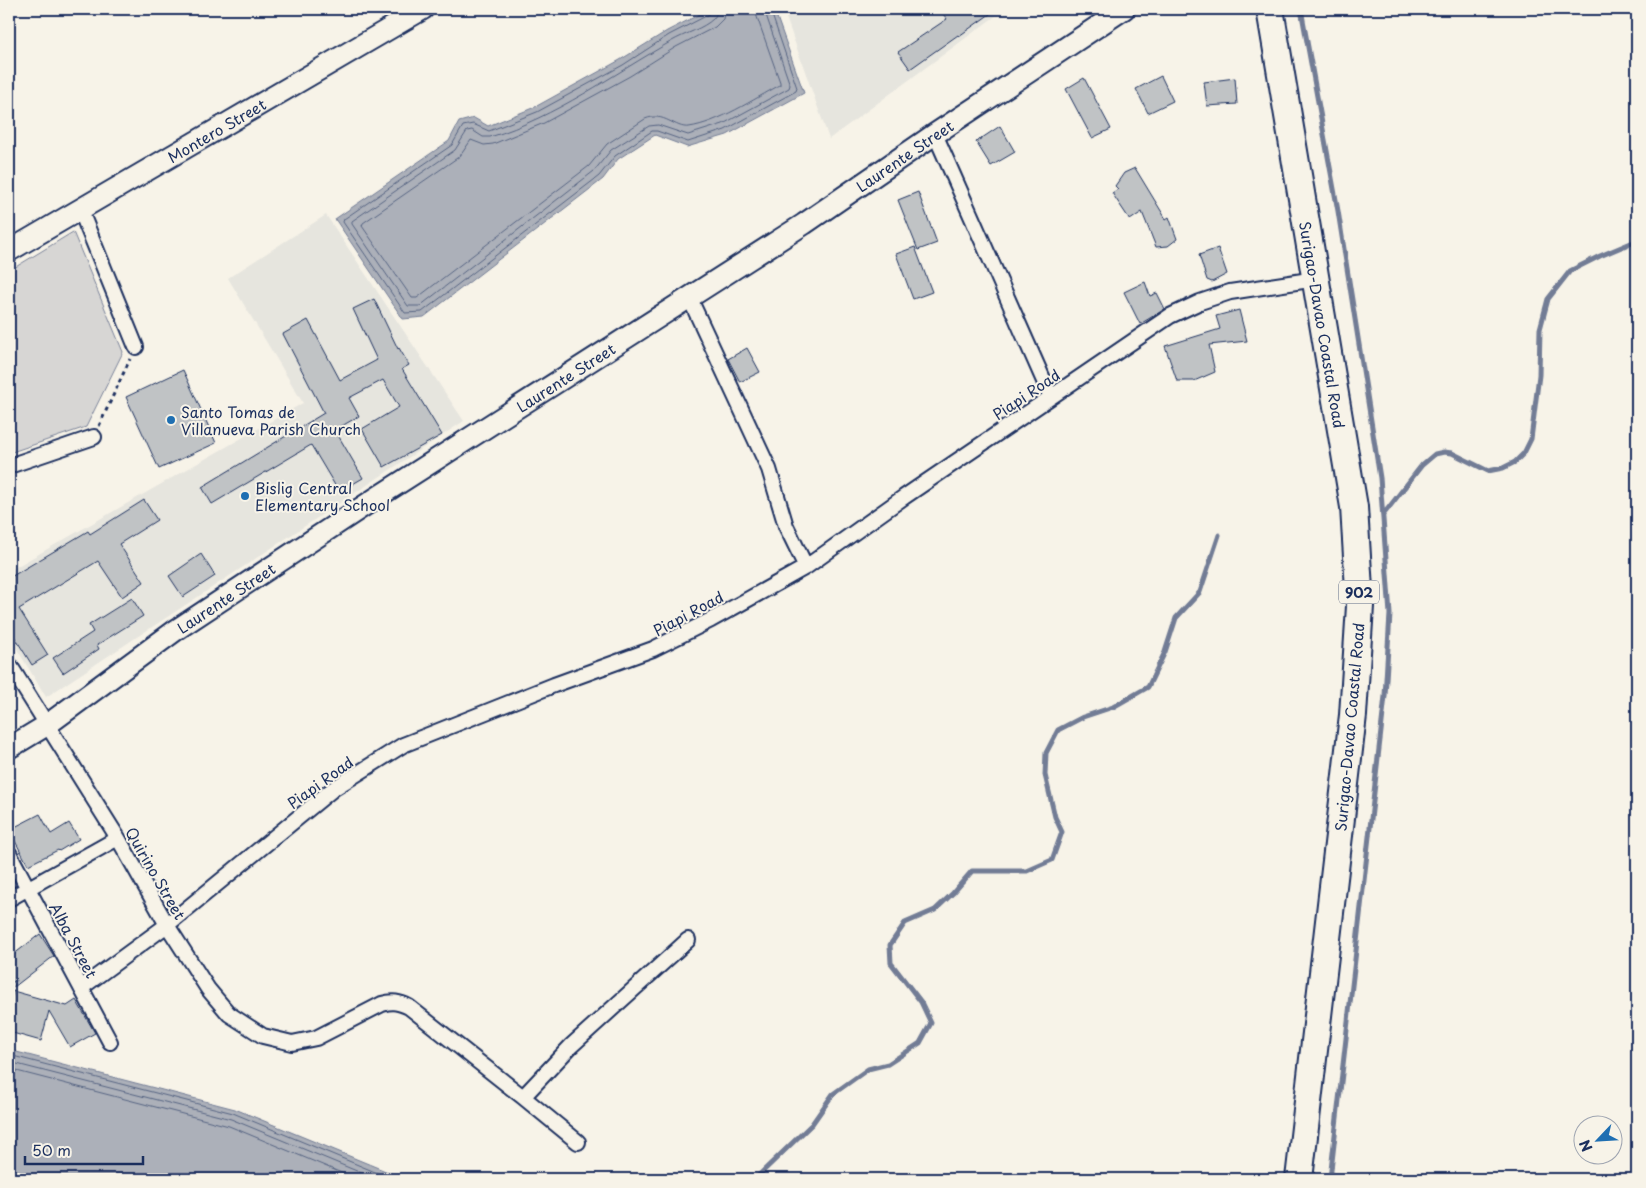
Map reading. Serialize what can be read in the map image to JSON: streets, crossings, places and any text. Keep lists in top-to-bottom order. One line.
{"streets":{"highway":["Surigao-Davao Coastal Road","902"],"street":["Montero Street","Laurente Street","Piapi Road","Quirino Street","Alba Street"]},"crossings":[["Laurente Street","Quirino Street"],["Surigao-Davao Coastal Road","Piapi Road"],["Piapi Road","Quirino Street"],["Piapi Road","Alba Street"]],"places":["Santo Tomas de Villanueva Parish Church","Bislig Central Elementary School"],"scale_bar":"50 m","north":"bottom left"}
